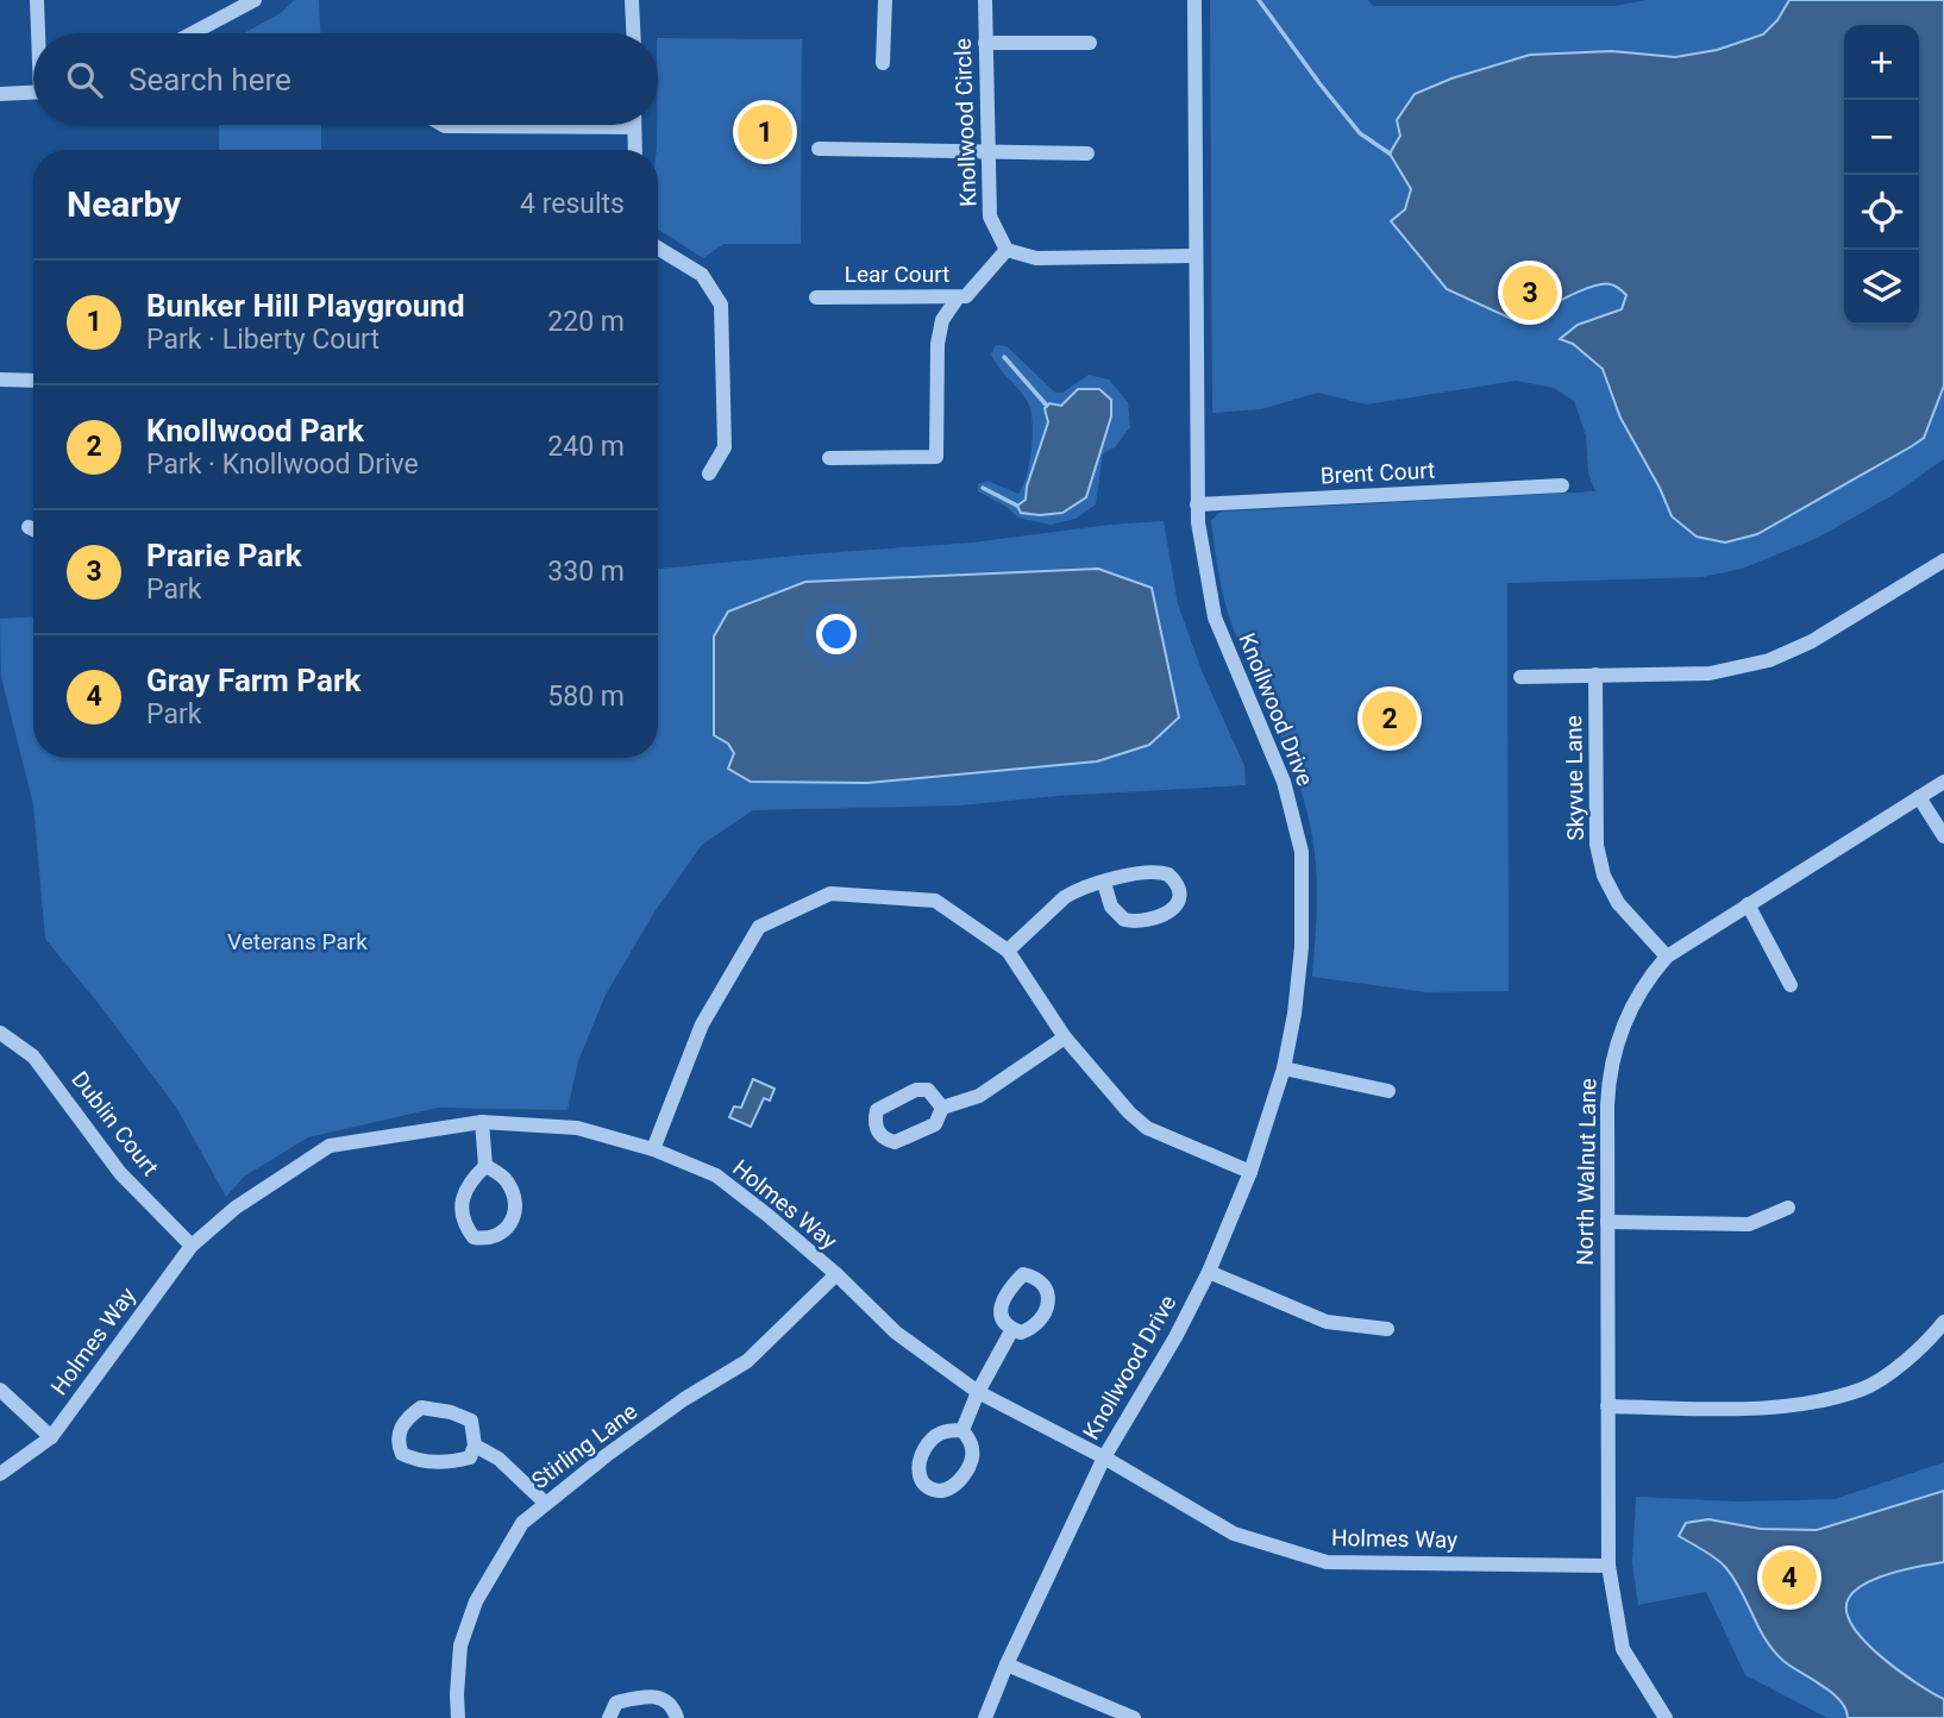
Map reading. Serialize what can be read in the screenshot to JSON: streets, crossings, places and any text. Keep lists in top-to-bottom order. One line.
{"streets":{"street":["Knollwood Circle","Lear Court","Brent Court","Knollwood Drive","Skyvue Lane","Dublin Court","North Walnut Lane","Holmes Way","Stirling Lane"]},"crossings":[["Knollwood Circle","Lear Court"],["Brent Court","Knollwood Drive"],["Knollwood Drive","Holmes Way"],["Skyvue Lane","North Walnut Lane"],["Dublin Court","Holmes Way"],["North Walnut Lane","Holmes Way"],["Holmes Way","Stirling Lane"]],"parks":["Veterans Park"],"page":{"map_buttons":["+","−"],"search":"Search here","pins":["1","3","2","4"],"heading":["Nearby","4 results"],"list":[{"mark":"1","name":"Bunker Hill Playground","note":"Park · Liberty Court","value":"220 m"},{"mark":"2","name":"Knollwood Park","note":"Park · Knollwood Drive","value":"240 m"},{"mark":"3","name":"Prarie Park","note":"Park","value":"330 m"},{"mark":"4","name":"Gray Farm Park","note":"Park","value":"580 m"}]}}
